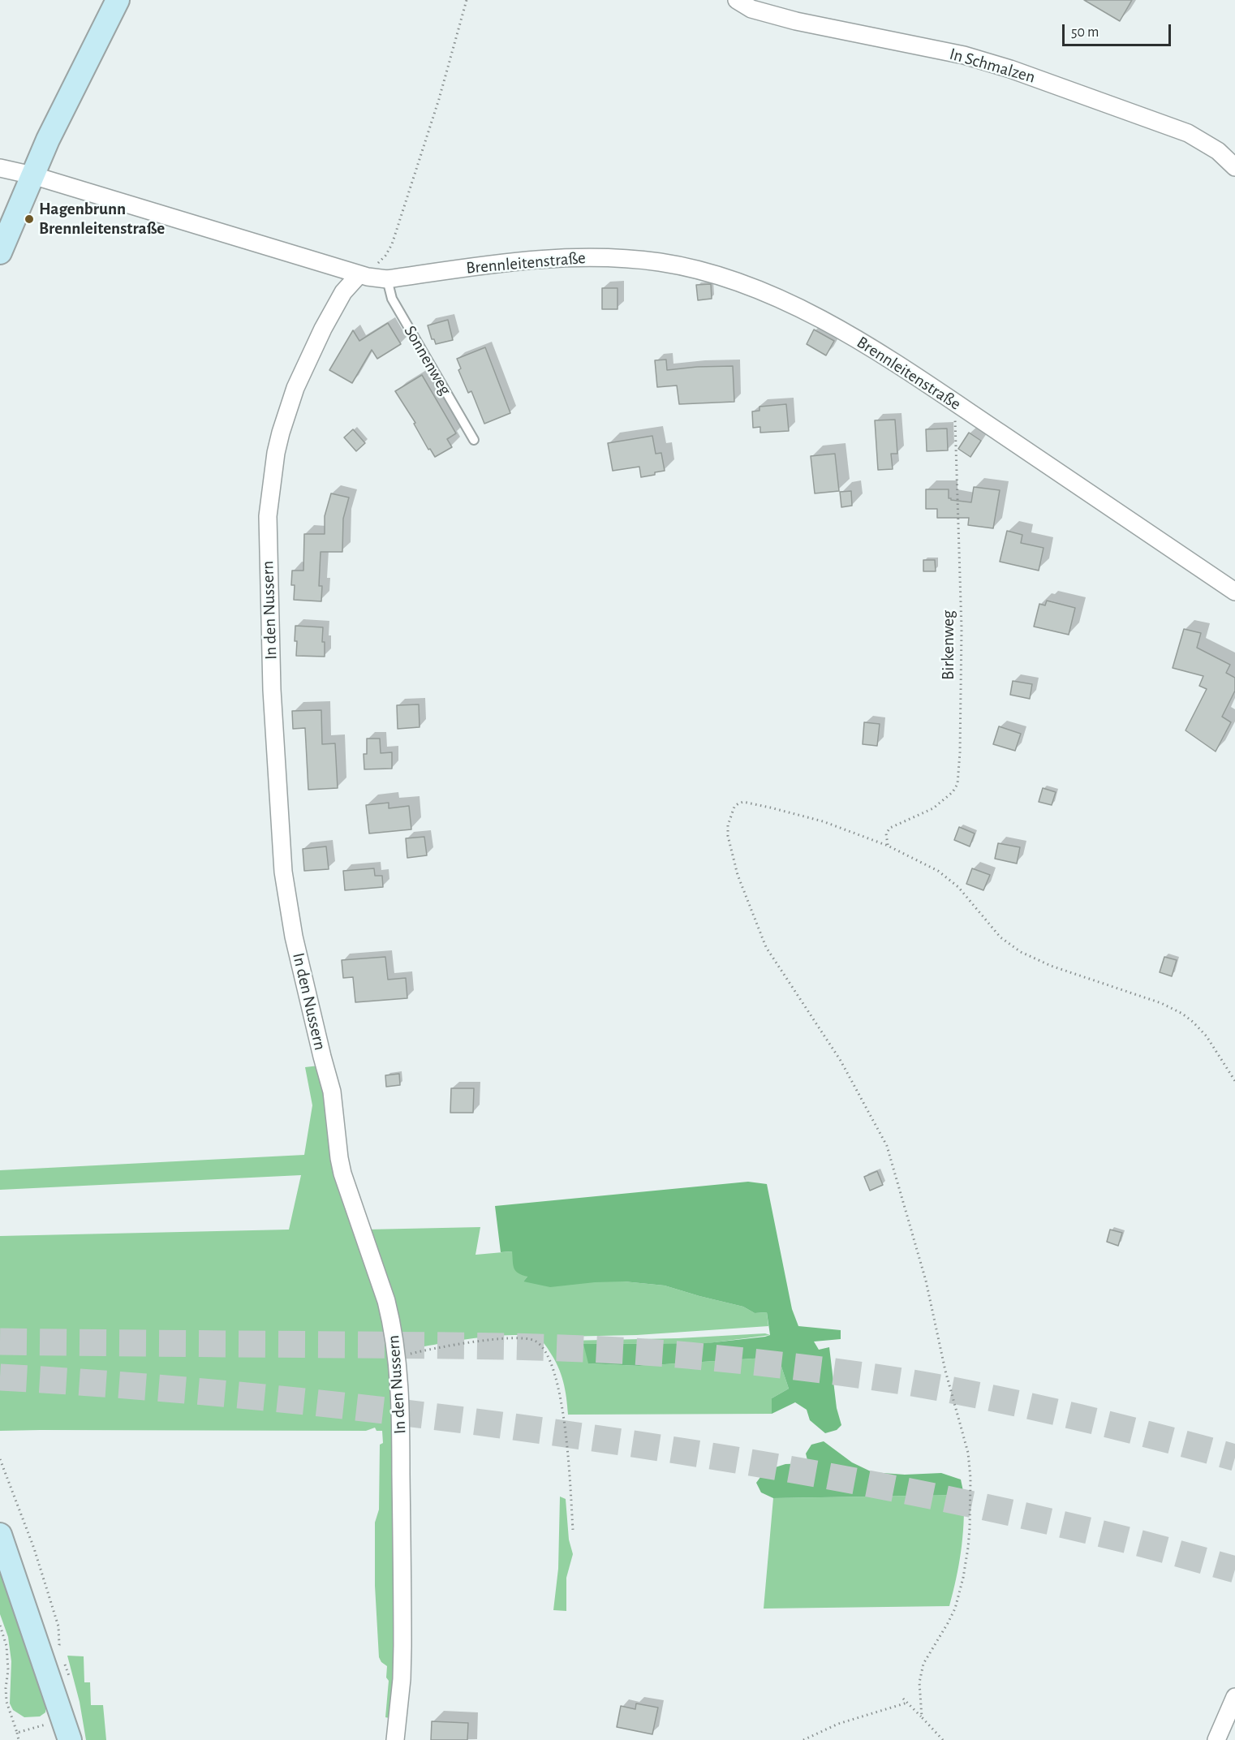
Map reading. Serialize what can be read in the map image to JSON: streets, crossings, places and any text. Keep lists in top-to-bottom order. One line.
{"streets":{"street":["In Schmalzen","Brennleitenstraße","In den Nussern"],"lane":["Sonnenweg"],"path":["Birkenweg"]},"crossings":[["Brennleitenstraße","Sonnenweg"],["Brennleitenstraße","In den Nussern"],["Brennleitenstraße","Birkenweg"]],"places":["Hagenbrunn Brennleitenstraße"],"scale_bar":"50 m"}
